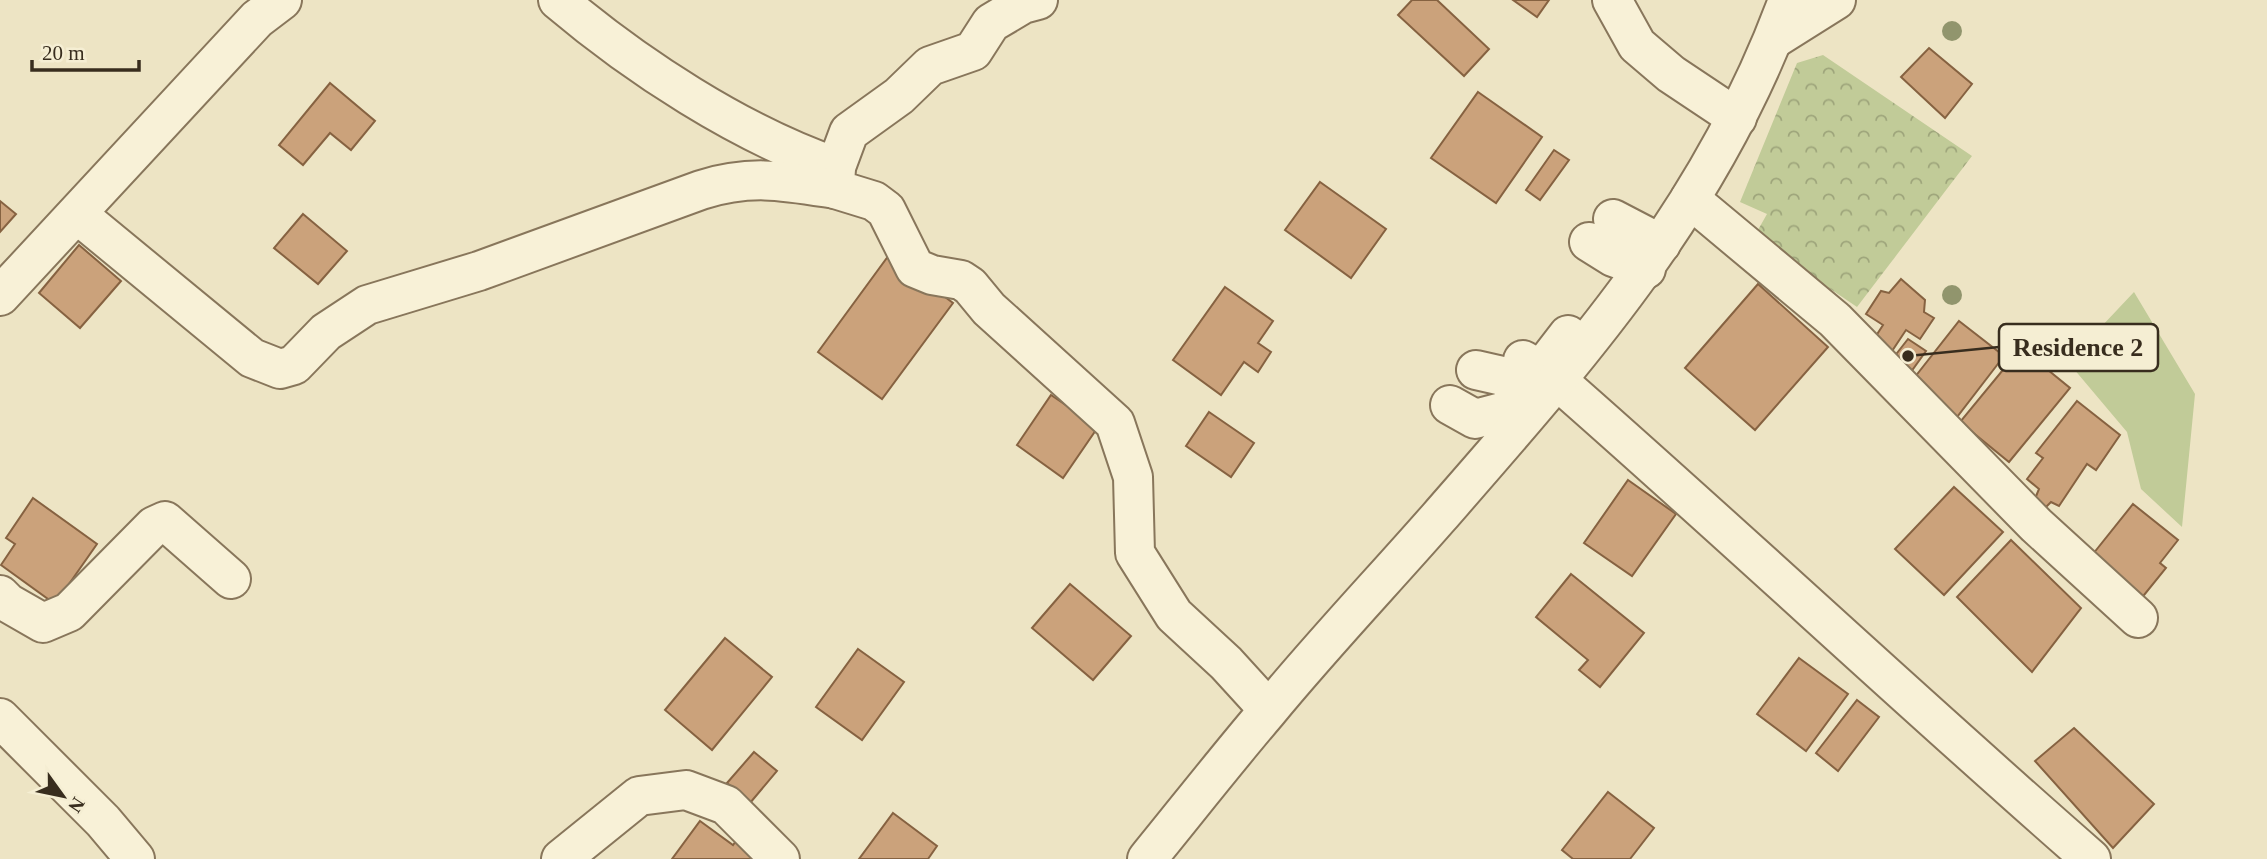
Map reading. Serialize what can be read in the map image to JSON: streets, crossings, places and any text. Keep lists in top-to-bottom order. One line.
{"places":["Residence 2"],"scale_bar":"20 m","north":"bottom right"}
